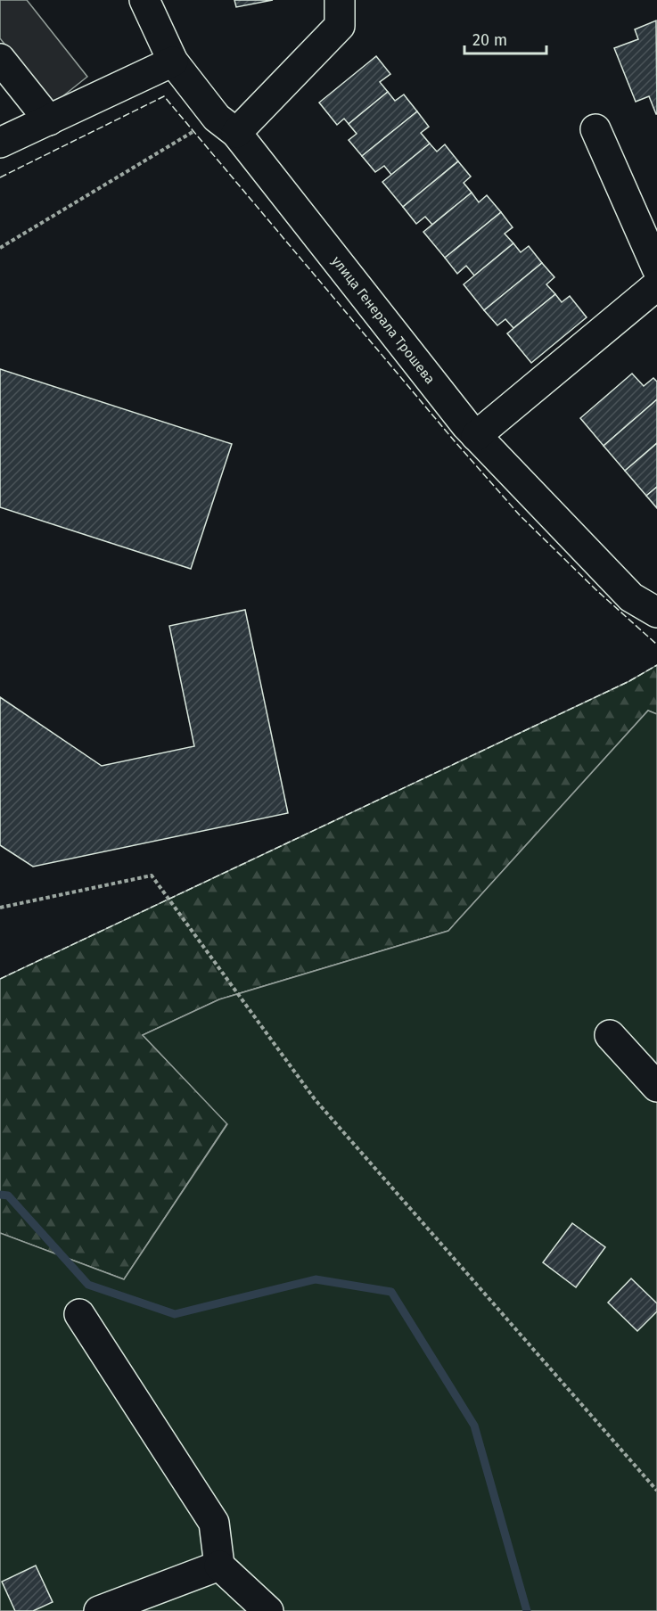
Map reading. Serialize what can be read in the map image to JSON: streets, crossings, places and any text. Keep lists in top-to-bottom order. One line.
{"streets":{"street":["улица Генерала Трошева"]},"scale_bar":"20 m"}
